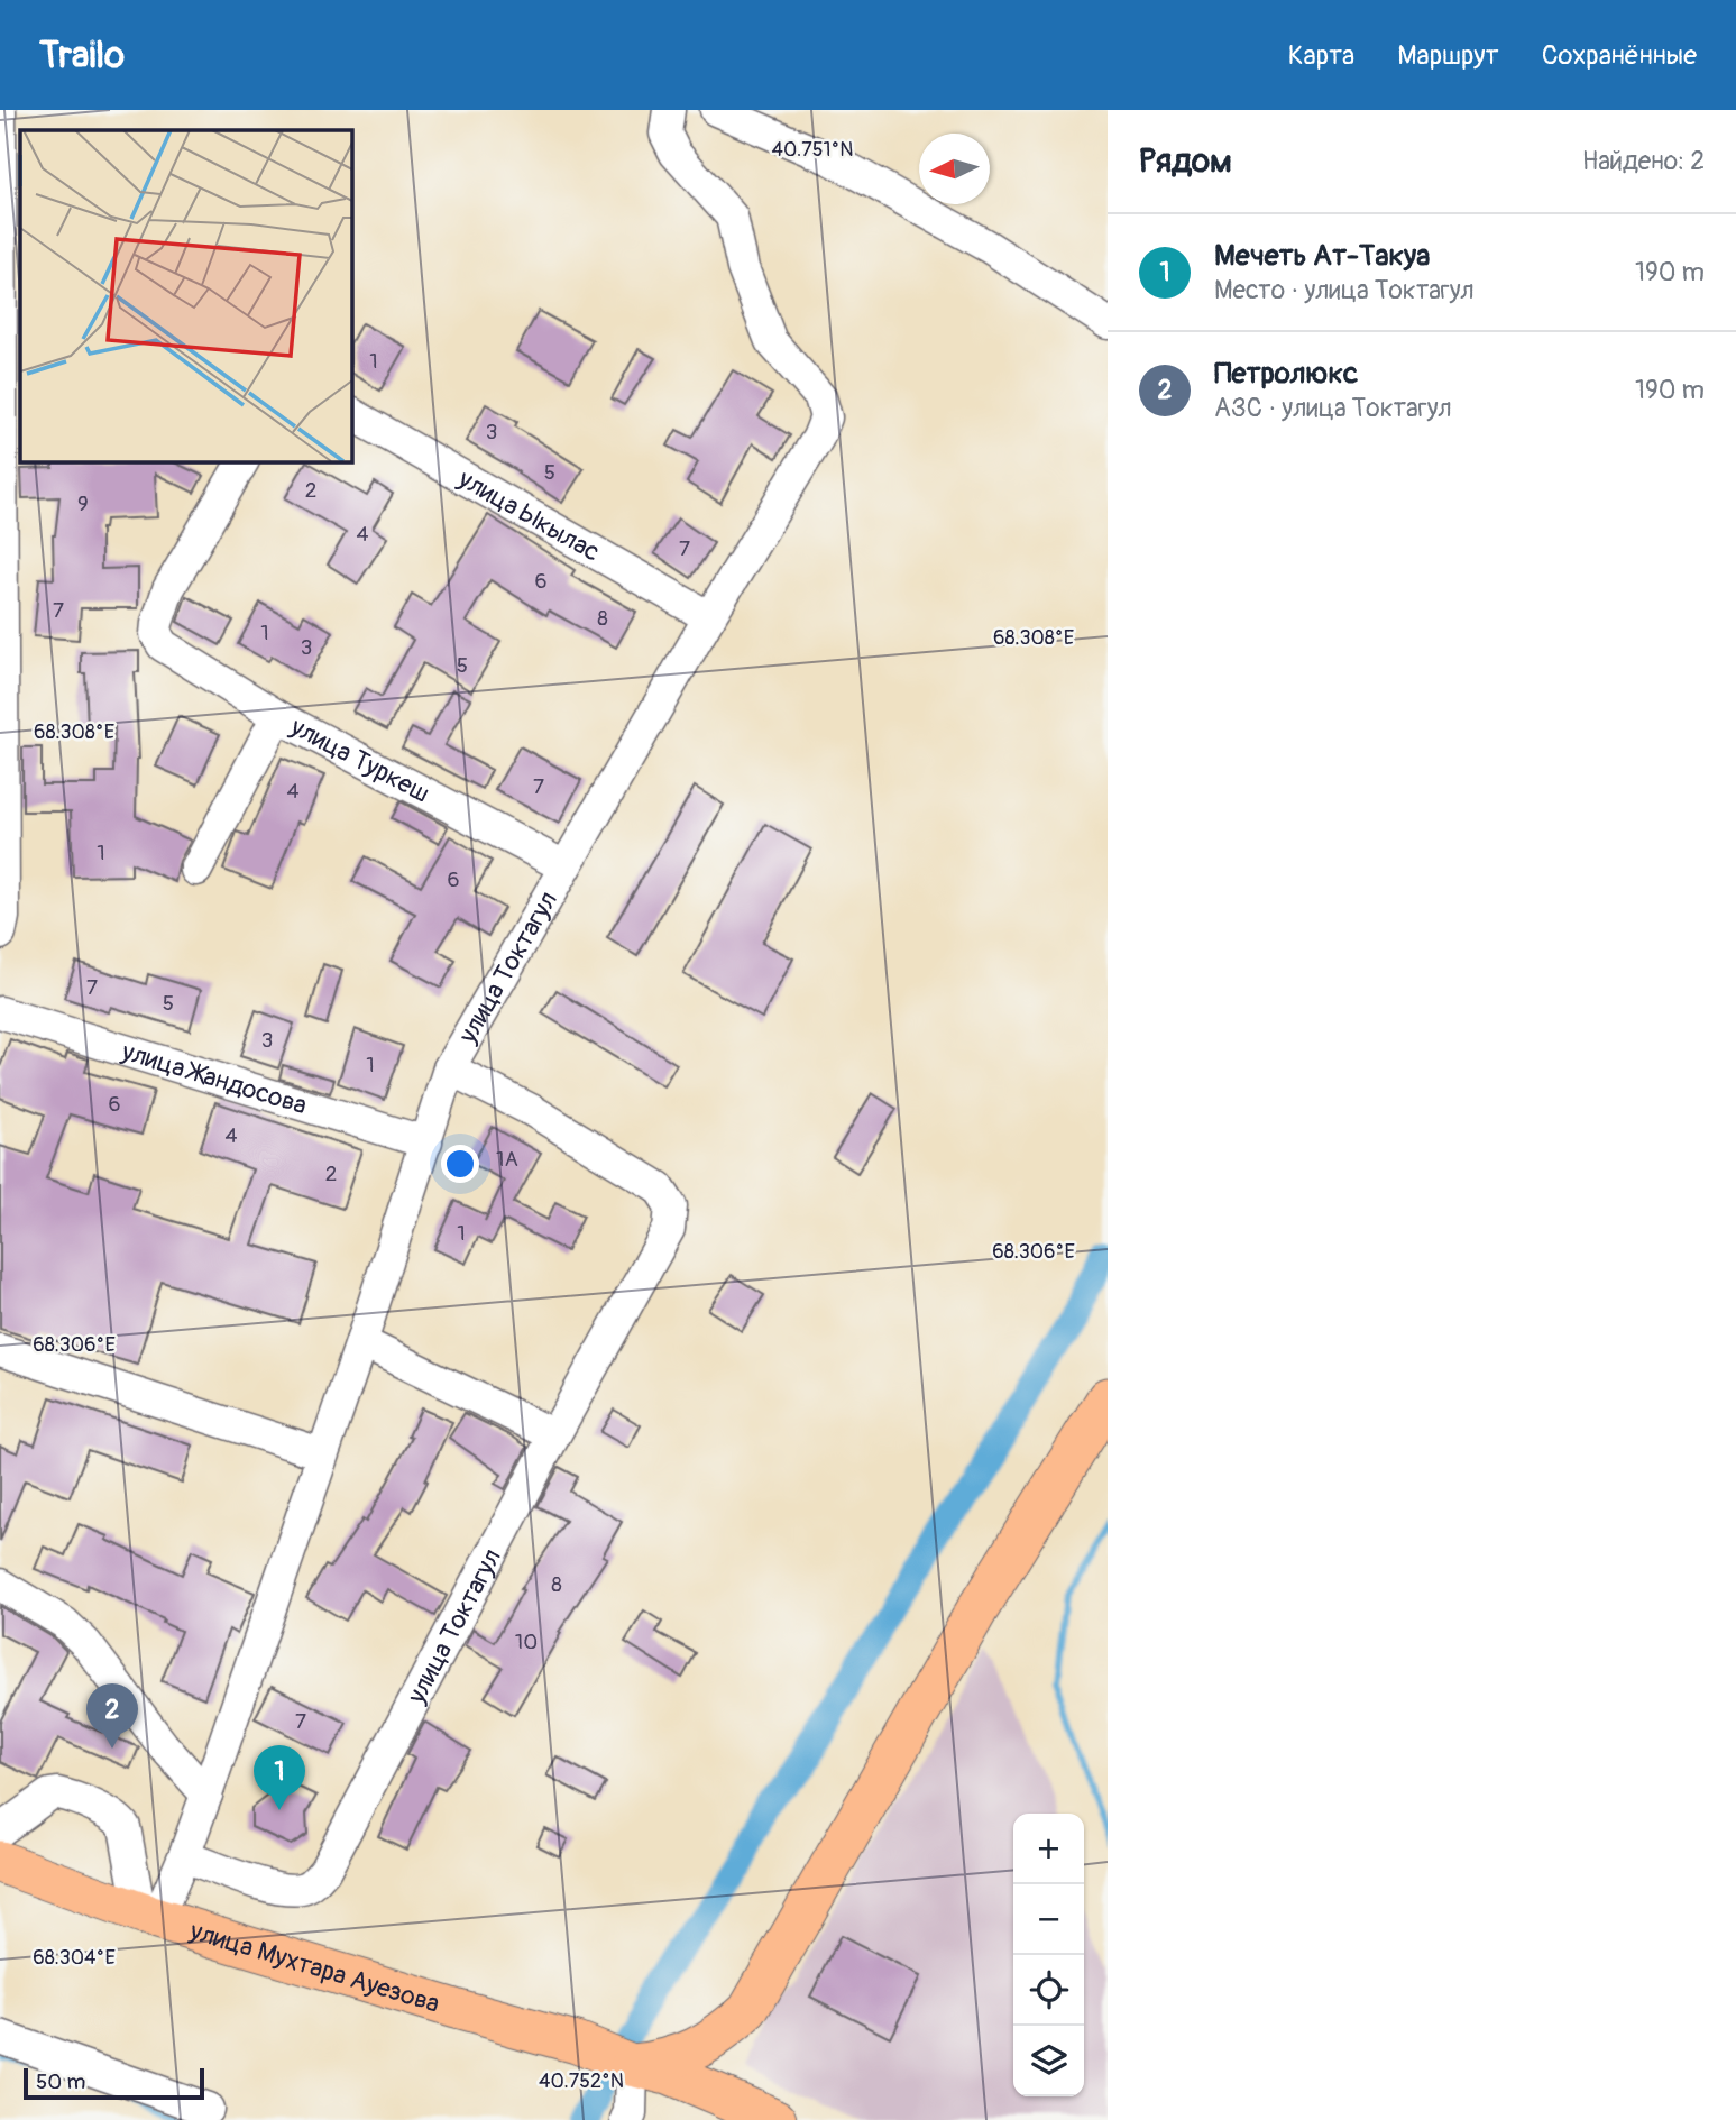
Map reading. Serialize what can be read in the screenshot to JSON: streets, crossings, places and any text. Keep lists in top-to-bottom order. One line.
{"streets":{"main road":["улица Мухтара Ауезова"],"street":["улица Ыкылас","улица Туркеш","улица Токтагул","улица Жандосова"]},"crossings":[["улица Ыкылас","улица Токтагул"],["улица Туркеш","улица Токтагул"],["улица Токтагул","улица Жандосова"],["улица Токтагул","улица Мухтара Ауезова"]],"house_numbers":["1","3","5","2","9","4","7","6","7","8","1","3","5","7","4","1","6","7","5","3","1","6","4","1А","2","1","8","10","7"],"scale_bar":"50 m","north":"left","page":{"header":"Trailo","nav":["Карта","Маршрут","Сохранённые"],"heading":["Рядом","Найдено: 2"],"list":[{"mark":"1","name":"Мечеть Ат-Такуа","note":"Место · улица Токтагул","value":"190 m"},{"mark":"2","name":"Петролюкс","note":"АЗС · улица Токтагул","value":"190 m"}],"pins":["2","1"],"map_buttons":["+","−"],"scale":"50 m"},"coordinates":["40.751°N","68.308°E","68.306°E","68.304°E","40.752°N"]}
